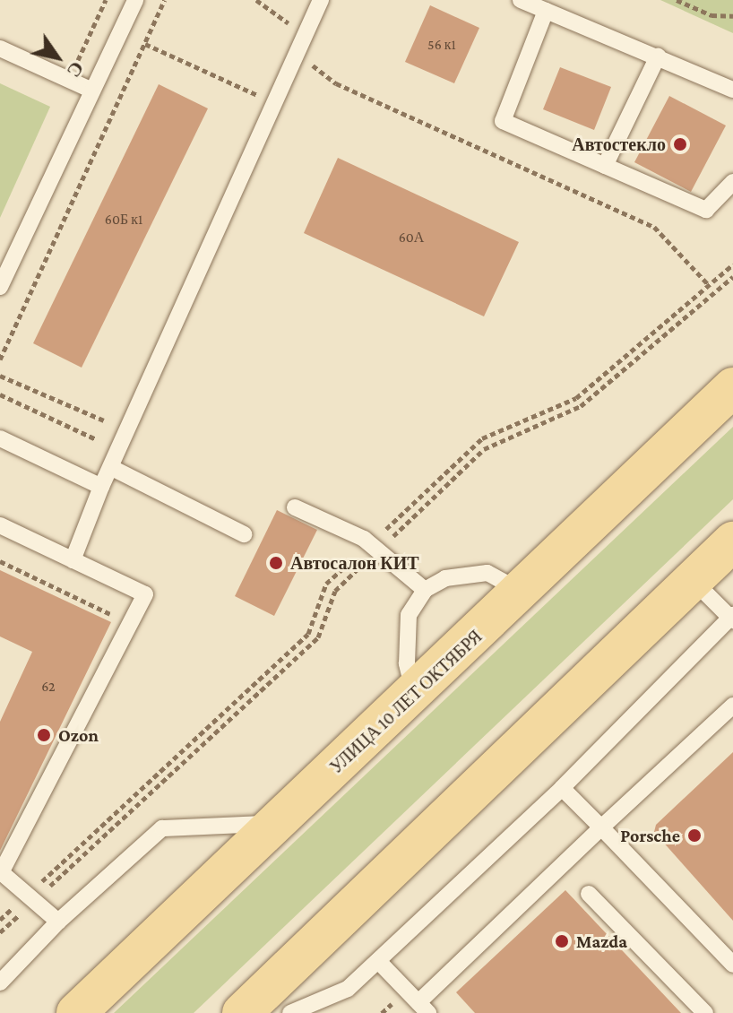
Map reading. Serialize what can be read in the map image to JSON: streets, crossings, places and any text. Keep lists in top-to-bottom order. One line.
{"streets":{"main road":["УЛИЦА 10 ЛЕТ ОКТЯБРЯ"]},"places":["Автостекло","Автосалон КИТ","Ozon","Porsche","Mazda"],"house_numbers":["56 к1","60Б к1","60А","62"],"north":"bottom right"}
